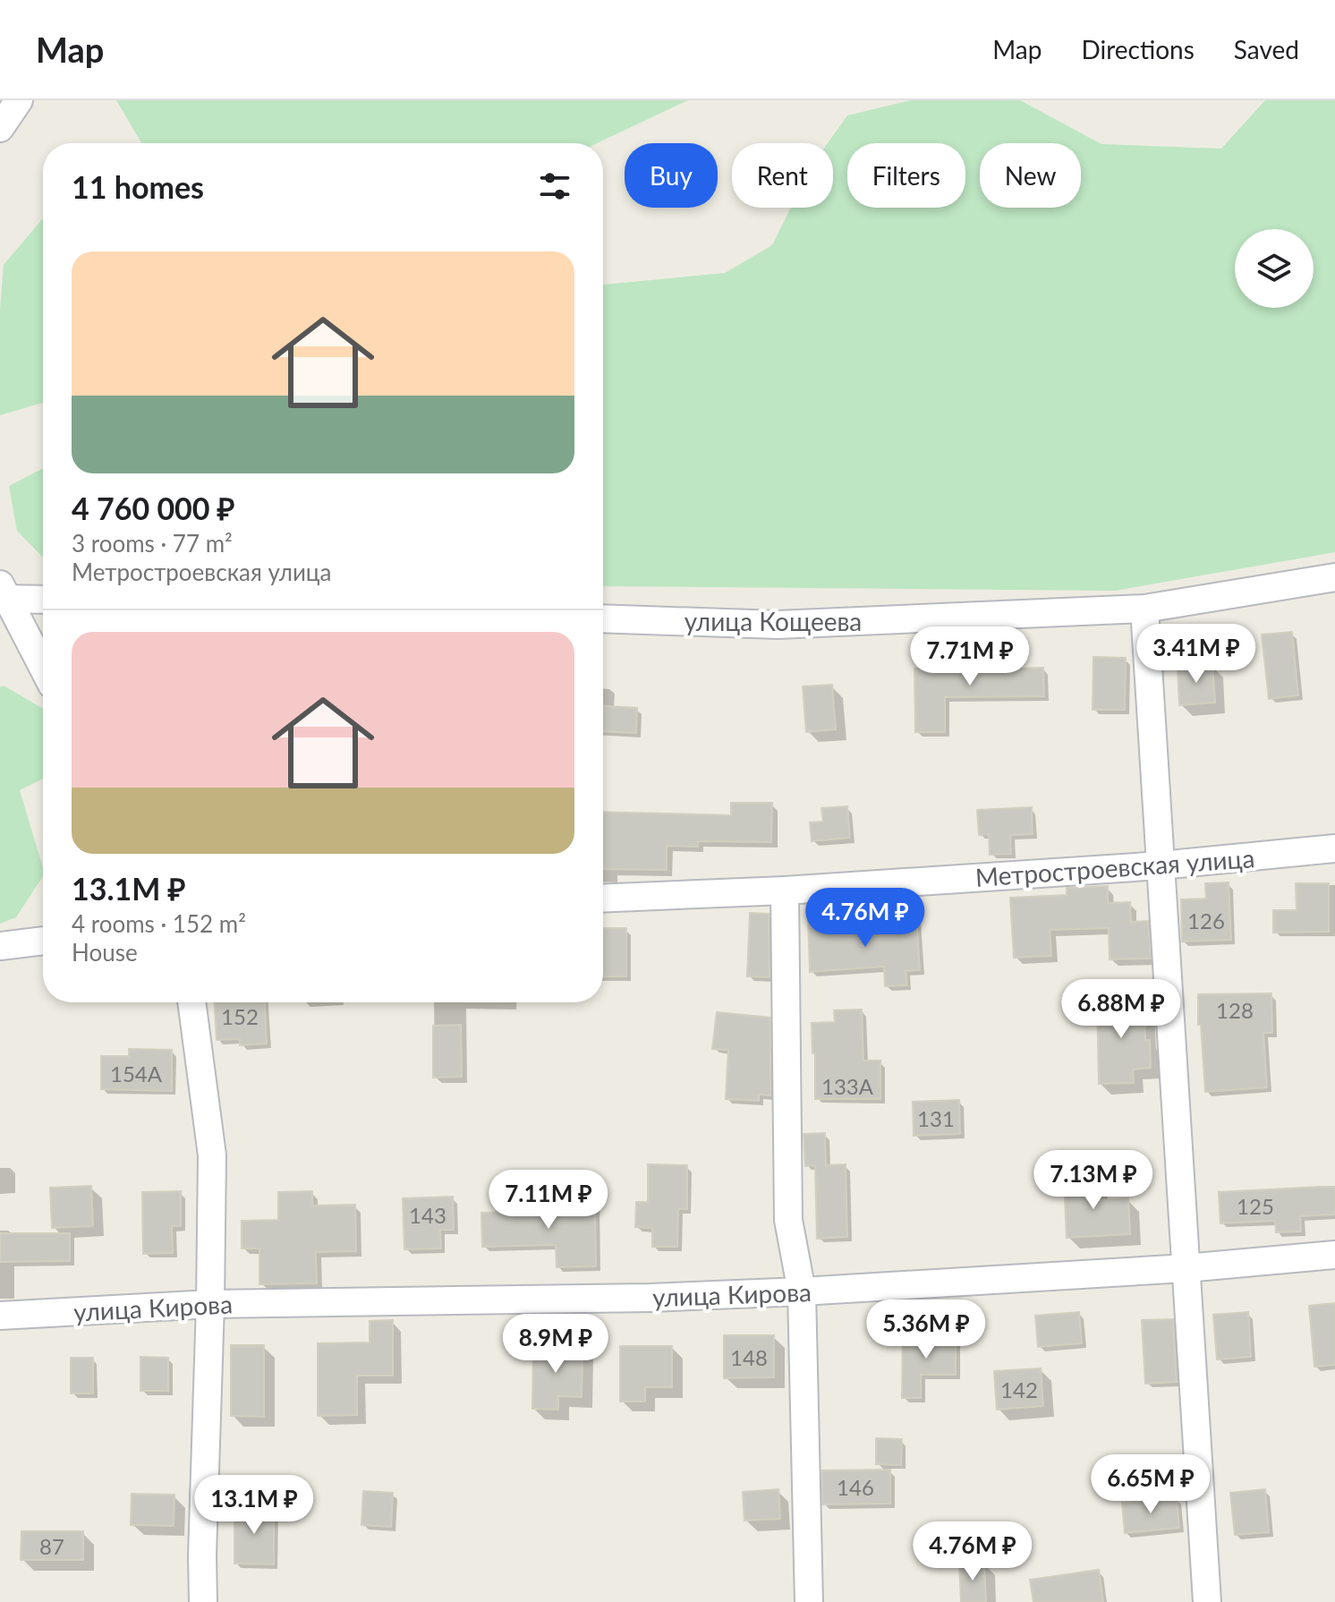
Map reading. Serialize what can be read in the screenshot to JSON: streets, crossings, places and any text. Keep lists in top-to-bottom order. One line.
{"streets":{"street":["улица Кощеева","Метростроевская улица","улица Кирова"]},"house_numbers":["126","128","152","154А","133А","131","125","143","148","142","146","87"],"page":{"header":"Map","nav":["Map","Directions","Saved"],"chip":["Buy","Rent","Filters","New"],"heading":"11 homes","list":[{"name":"4 760 000 ₽","note":"3 rooms · 77 m² · Метростроевская улица"},{"name":"13.1M ₽","note":"4 rooms · 152 m² · House"}],"price":["3.41M ₽","7.71M ₽","4.76M ₽","6.88M ₽","7.13M ₽","7.11M ₽","5.36M ₽","8.9M ₽","6.65M ₽","13.1M ₽","4.76M ₽"]}}
